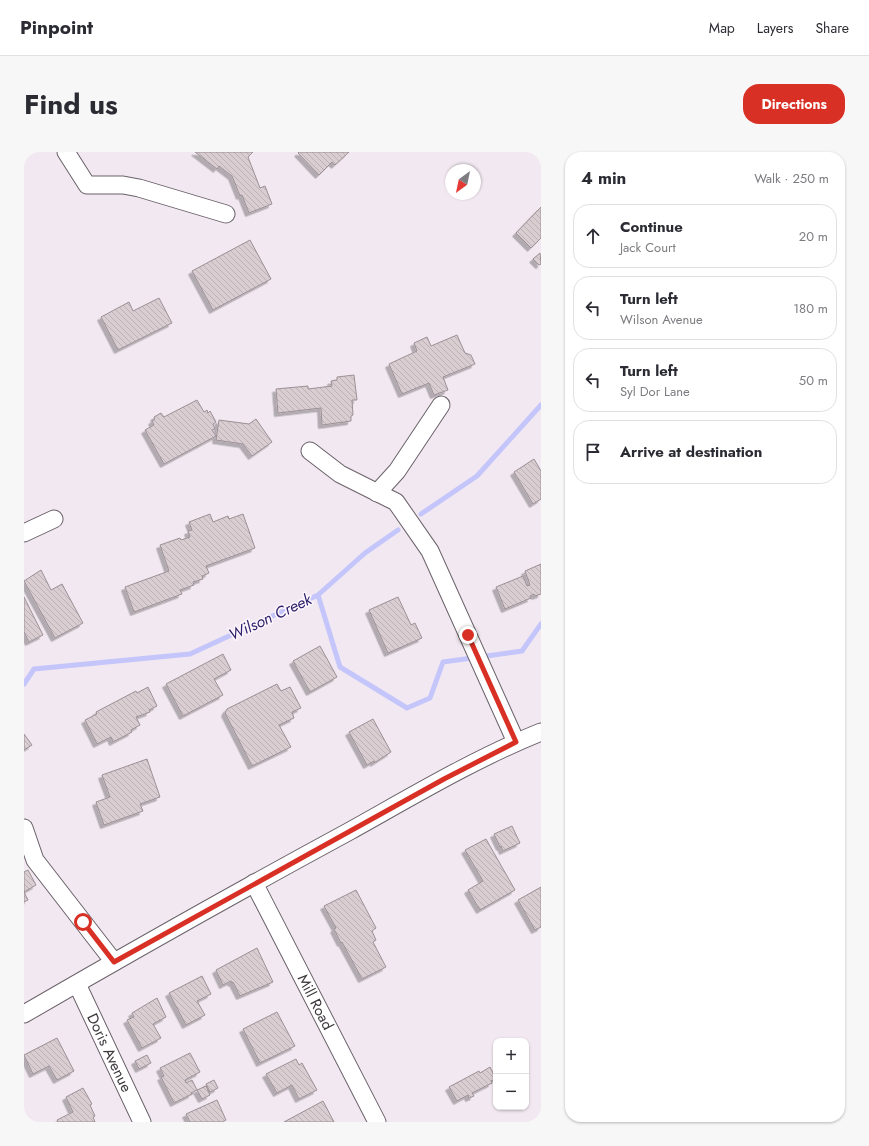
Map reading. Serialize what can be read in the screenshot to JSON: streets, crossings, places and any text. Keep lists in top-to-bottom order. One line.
{"streets":{"street":["Mill Road","Doris Avenue"]},"water":["Wilson Creek"],"north":"bottom left","page":{"header":"Pinpoint","nav":["Map","Layers","Share"],"title":"Find us","buttons":"Directions","heading":["4 min","Walk · 250 m"],"list":[["Continue","Jack Court","20 m"],["Turn left","Wilson Avenue","180 m"],["Turn left","Syl Dor Lane","50 m"],"Arrive at destination"],"map_buttons":["+","−"]}}
